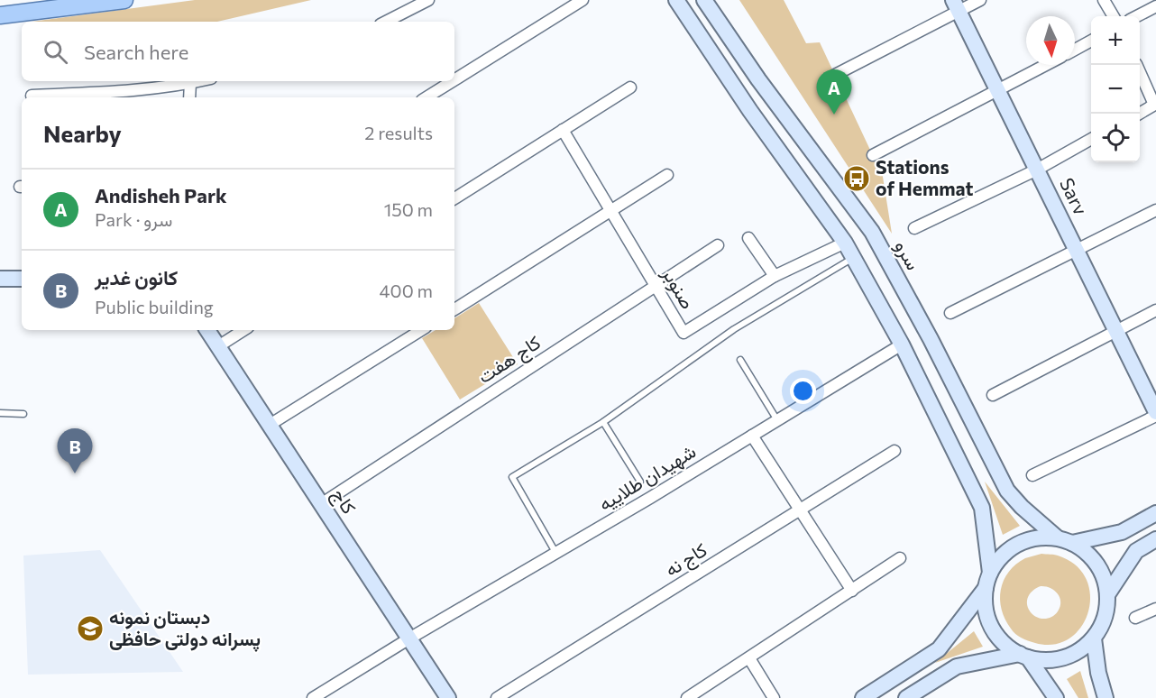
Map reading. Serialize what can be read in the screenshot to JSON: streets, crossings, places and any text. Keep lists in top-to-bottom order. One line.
{"streets":{"main road":["Sarv","سرو","کاج"],"street":["صنوبر","کاج هفت","شهیدان طلاییه","کاج نه"]},"crossings":[["صنوبر","کاج هفت"],["کاج هفت","کاج"],["شهیدان طلاییه","کاج"]],"places":{"bus stop":["Stations of Hemmat"],"school or university":["دبستان نمونه پسرانه دولتی حافظی"]},"north":"bottom","page":{"map_buttons":["+","−"],"search":"Search here","pins":["A","B"],"heading":["Nearby","2 results"],"list":[{"mark":"A","name":"Andisheh Park","note":"Park · سرو","value":"150 m"},{"mark":"B","name":"کانون غدیر","note":"Public building","value":"400 m"}]}}
